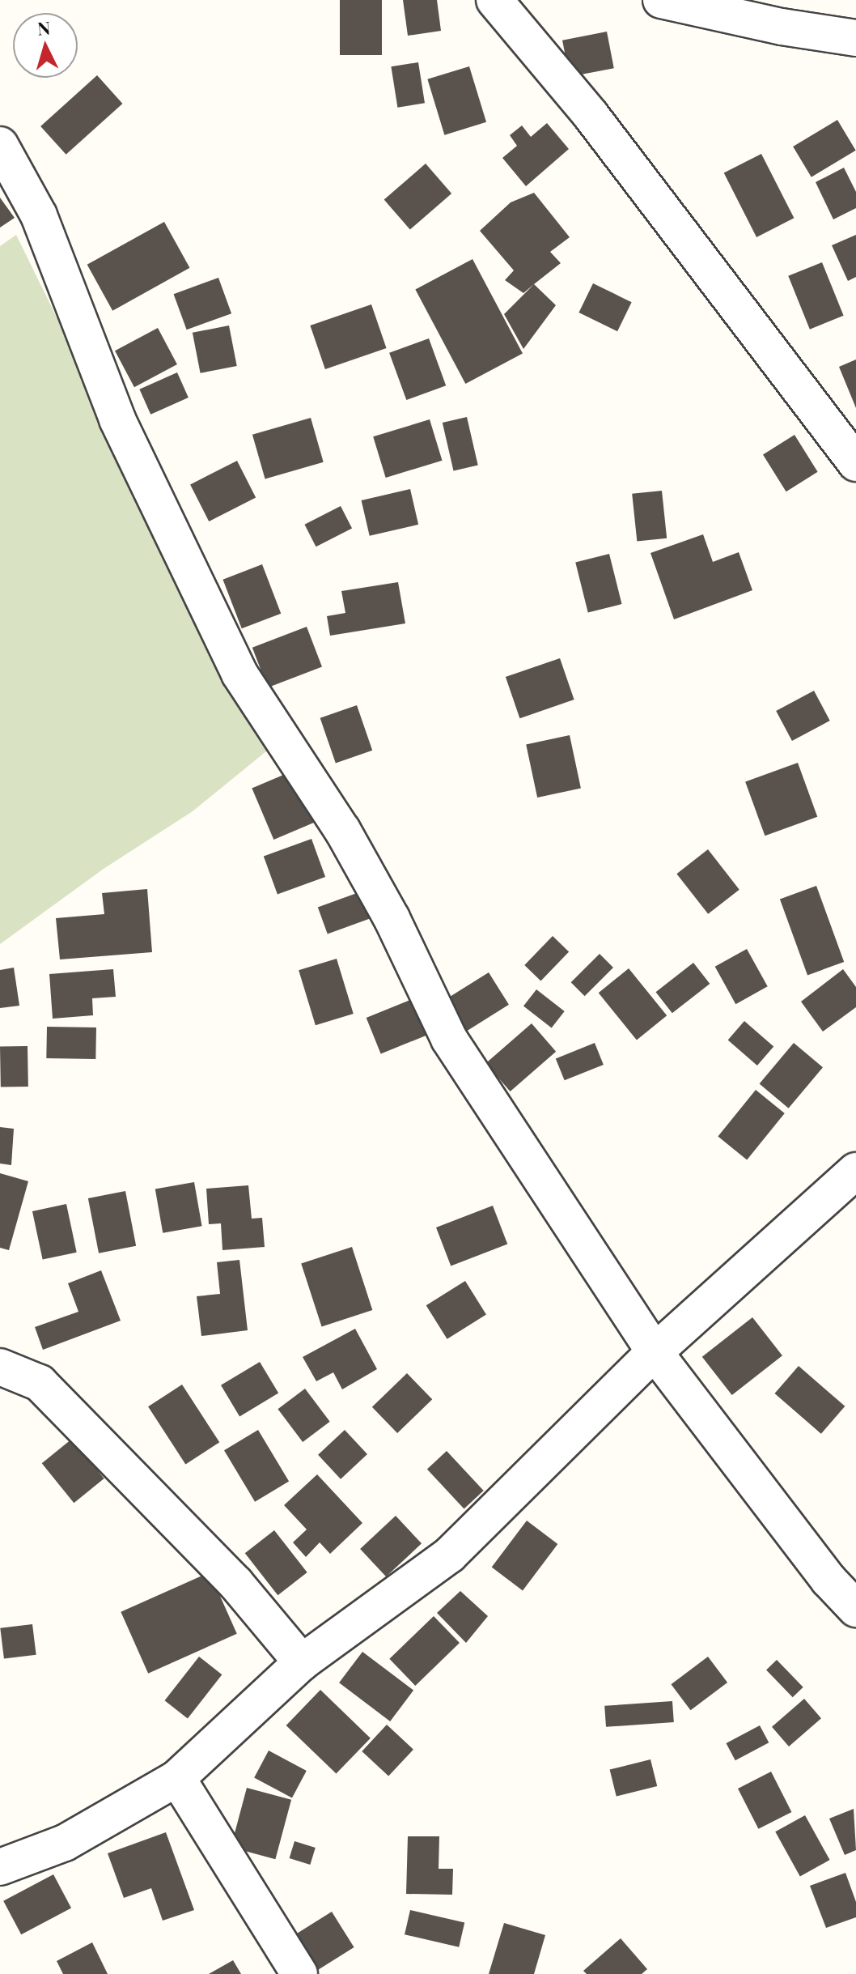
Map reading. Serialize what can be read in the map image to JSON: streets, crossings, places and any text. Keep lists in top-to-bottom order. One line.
{"north":"top"}
